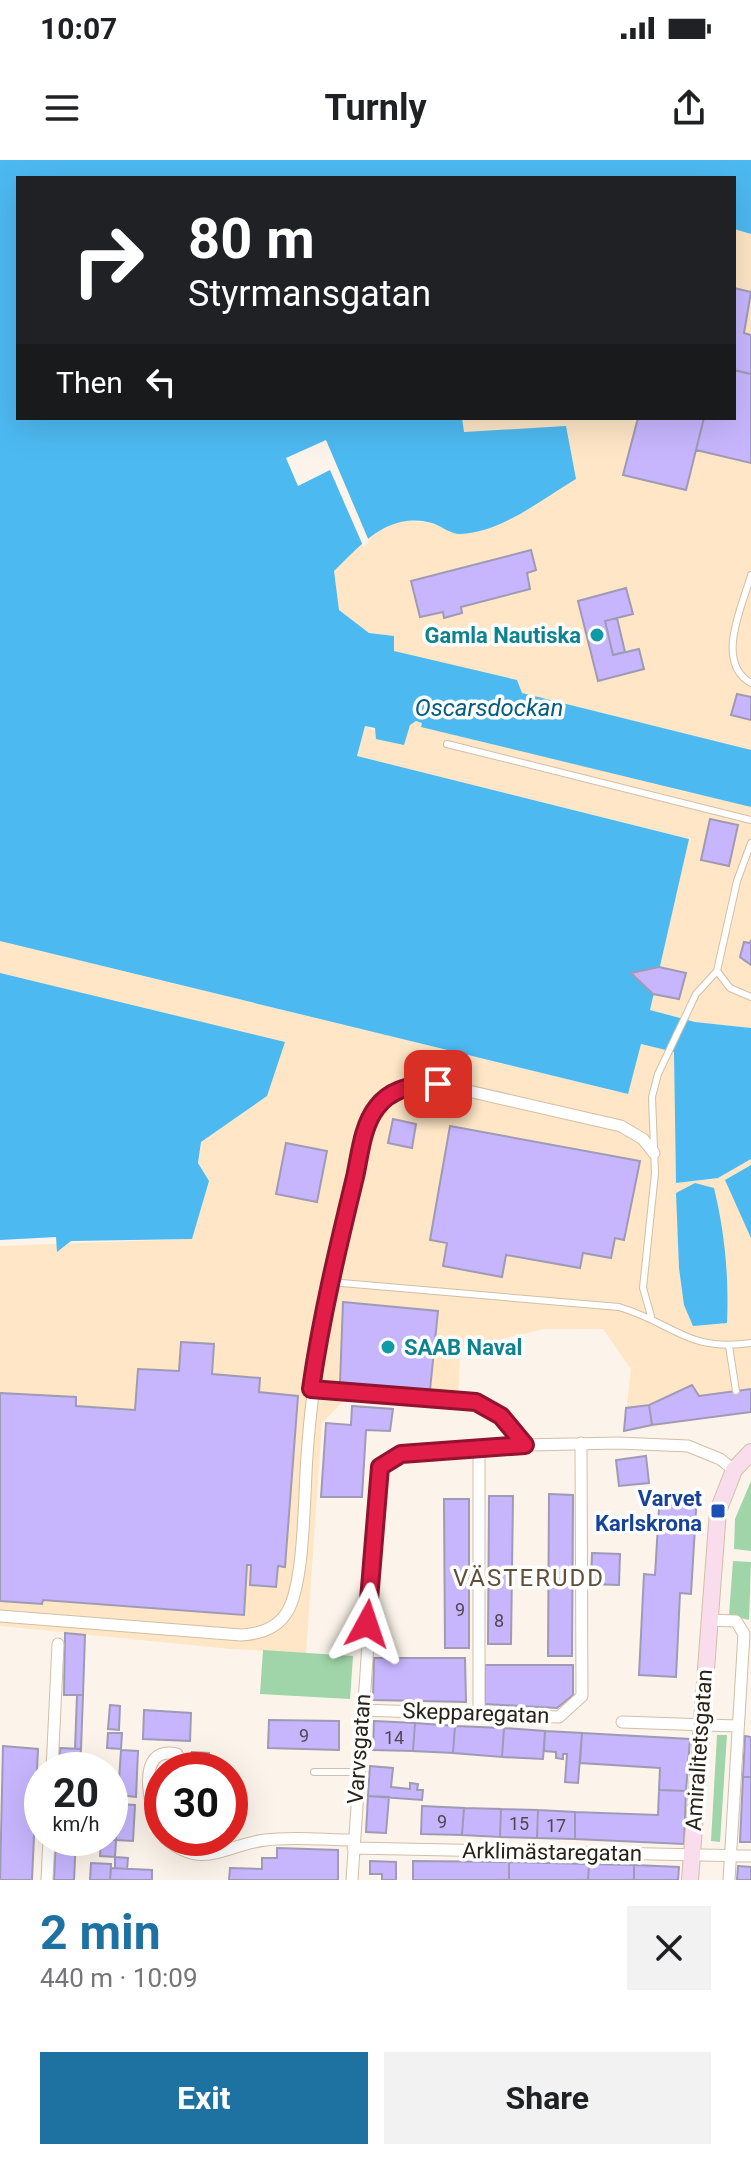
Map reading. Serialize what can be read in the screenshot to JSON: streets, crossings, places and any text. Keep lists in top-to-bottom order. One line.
{"streets":{"street":["Skepparegatan","Varvsgatan","Amiralitetsgatan","Arklimästaregatan"]},"crossings":[["Skepparegatan","Varvsgatan"],["Varvsgatan","Arklimästaregatan"],["Amiralitetsgatan","Arklimästaregatan"]],"districts":["VÄSTERUDD"],"water":["Oscarsdockan"],"places":{"other":["Gamla Nautiska","SAAB Naval"],"transit":["Varvet Karlskrona"]},"house_numbers":["9","8","9","14","9","15","17"],"page":{"status":"10:07","header":"Turnly","turn":["80 m","Styrmansgatan"],"then":"Then","speed":"20 km/h","limit":"30","heading":["2 min","440 m · 10:09"],"buttons":["Exit","Share"]}}
